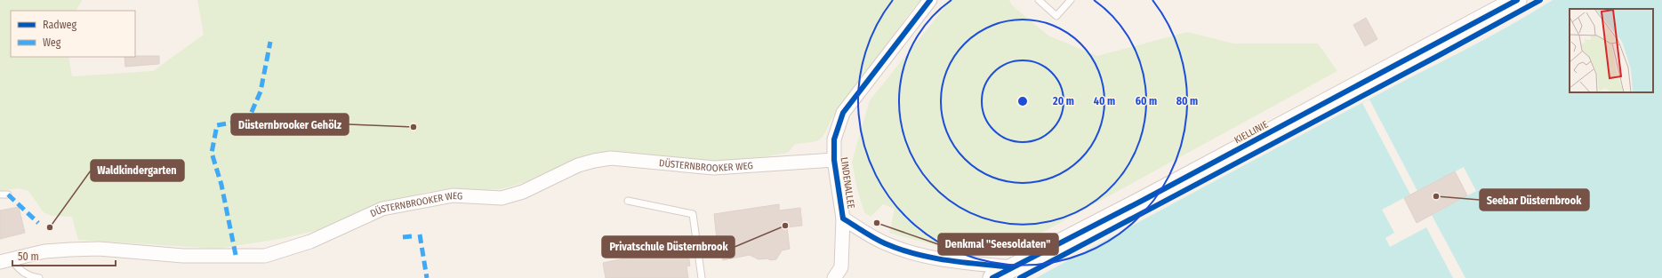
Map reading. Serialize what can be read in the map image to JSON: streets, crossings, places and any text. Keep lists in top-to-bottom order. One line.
{"streets":{"street":["KIELLINIE","DÜSTERNBROOKER WEG","LINDENALLEE"]},"crossings":[["KIELLINIE","LINDENALLEE"],["DÜSTERNBROOKER WEG","LINDENALLEE"]],"places":["Düsternbrooker Gehölz","Seebar Düsternbrook","Denkmal \"Seesoldaten\"","Privatschule Düsternbrook","Waldkindergarten"],"legend":["Radweg","Weg"],"scale_bar":"50 m","rings":["20 m","40 m","60 m","80 m"]}
